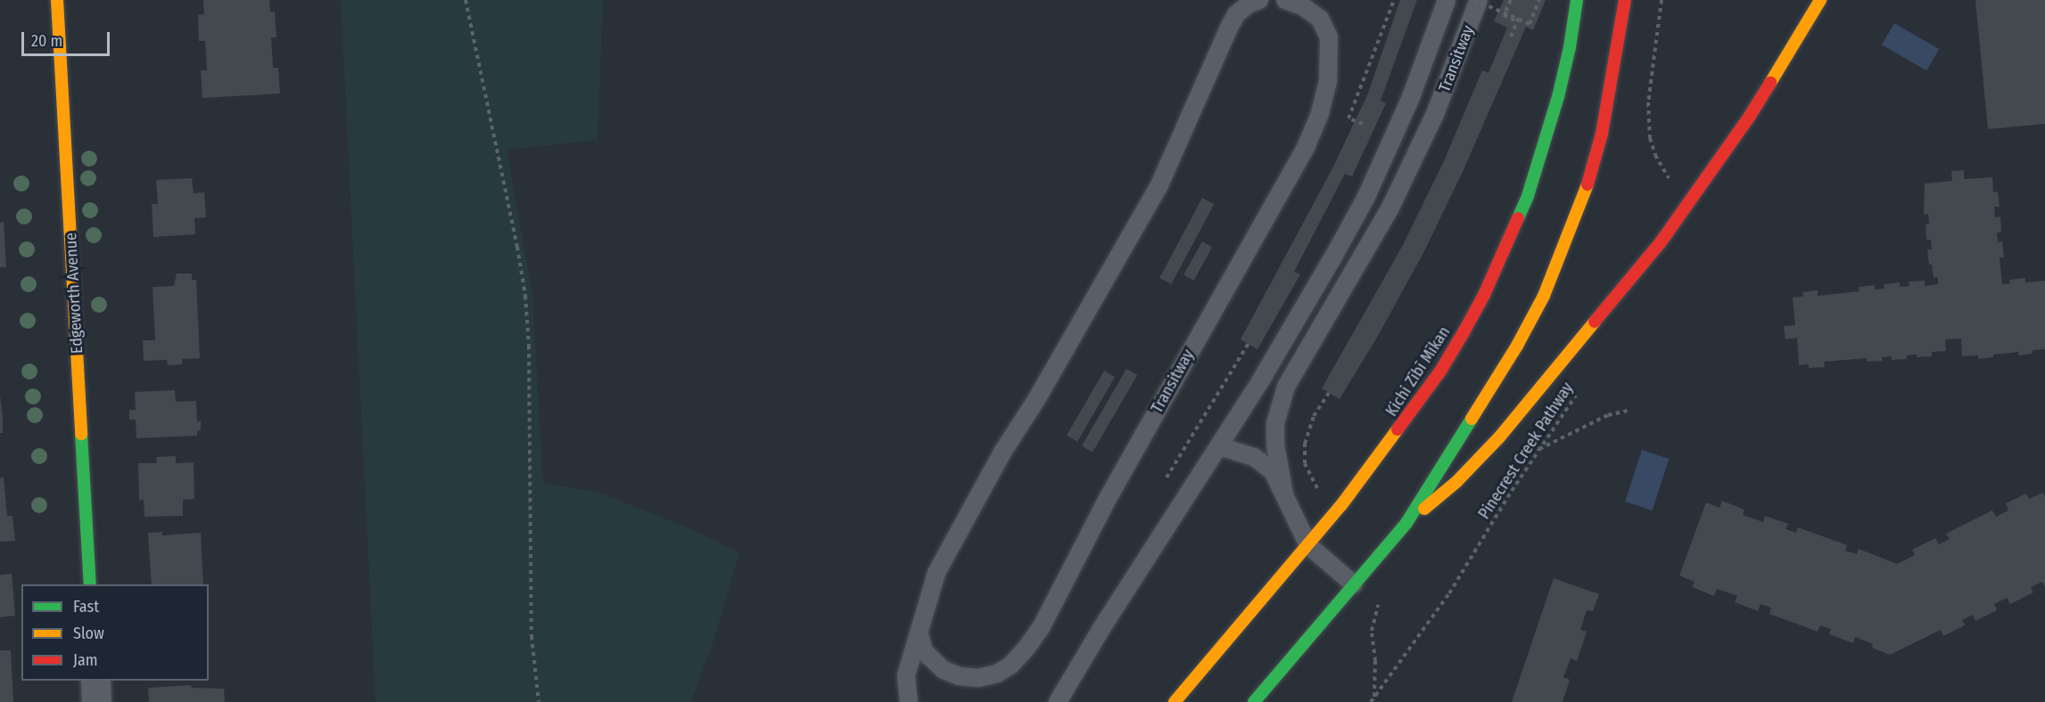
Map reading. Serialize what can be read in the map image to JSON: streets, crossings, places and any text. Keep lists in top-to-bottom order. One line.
{"streets":{"main road":["Edgeworth Avenue","Kichi Zībī Mīkan"],"lane":["Transitway"],"path":["Pinecrest Creek Pathway"]},"crossings":[["Transitway","Kichi Zībī Mīkan"]],"legend":["Fast","Slow","Jam"],"scale_bar":"20 m"}
